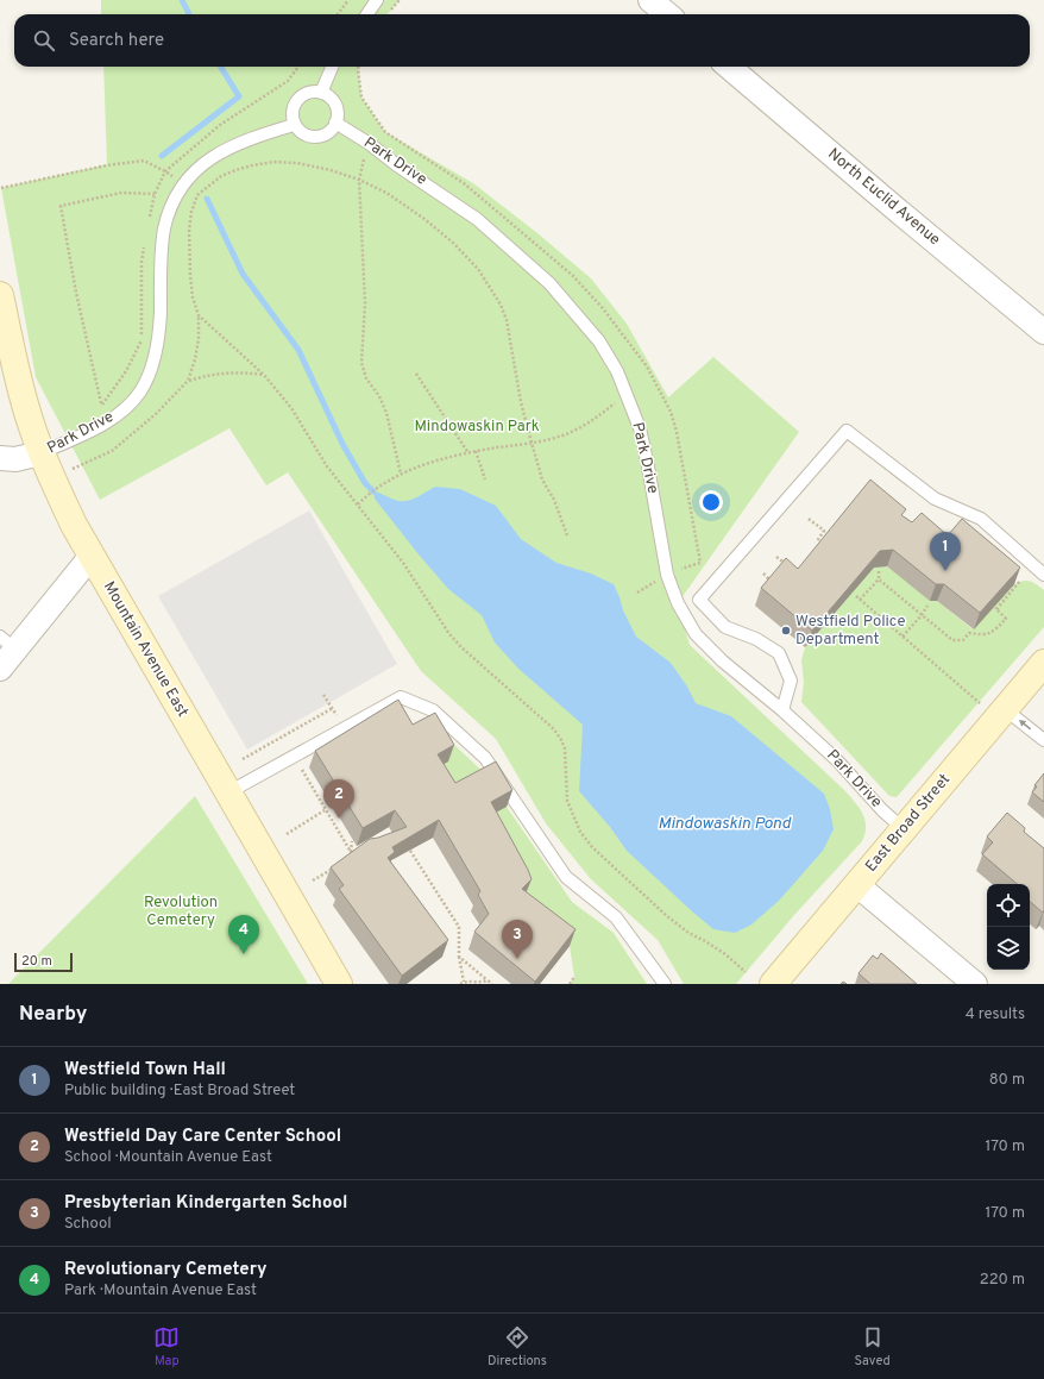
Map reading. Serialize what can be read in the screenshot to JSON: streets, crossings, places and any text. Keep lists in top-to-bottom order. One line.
{"streets":{"street":["North Euclid Avenue","Mountain Avenue East","East Broad Street"],"lane":["Park Drive"]},"crossings":[["Park Drive","Mountain Avenue East"],["Park Drive","East Broad Street"]],"water":["Mindowaskin Pond"],"parks":["Mindowaskin Park","Revolution Cemetery"],"places":["Westfield Police Department"],"scale_bar":"20 m","page":{"search":"Search here","pins":["1","2","4","3"],"scale":"20 m","heading":["Nearby","4 results"],"list":[{"mark":"1","name":"Westfield Town Hall","note":"Public building · East Broad Street","value":"80 m"},{"mark":"2","name":"Westfield Day Care Center School","note":"School · Mountain Avenue East","value":"170 m"},{"mark":"3","name":"Presbyterian Kindergarten School","note":"School","value":"170 m"},{"mark":"4","name":"Revolutionary Cemetery","note":"Park · Mountain Avenue East","value":"220 m"}],"nav":["Map","Directions","Saved"]}}
